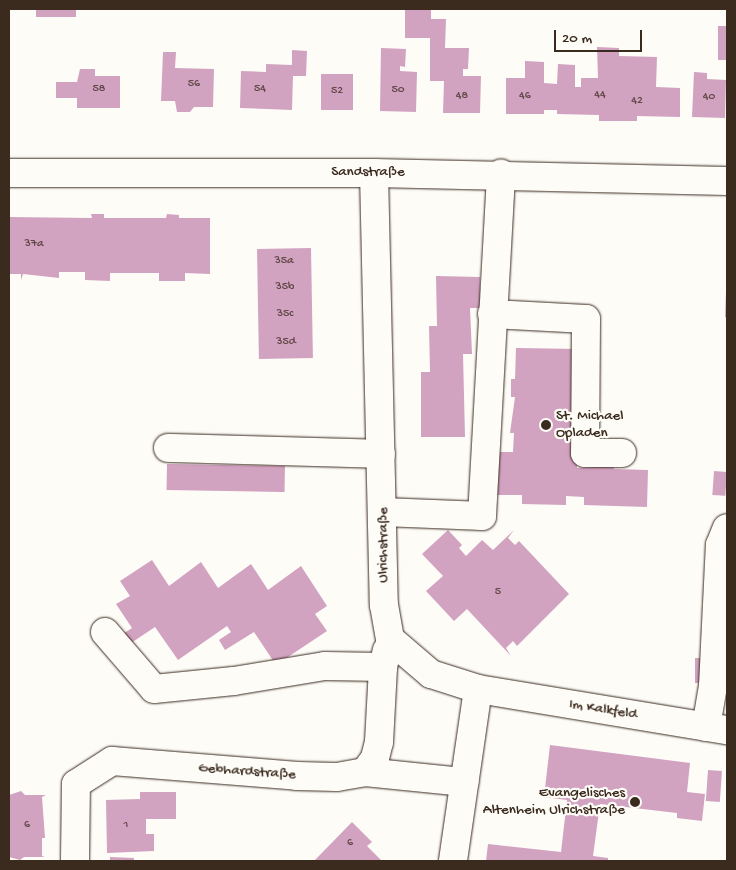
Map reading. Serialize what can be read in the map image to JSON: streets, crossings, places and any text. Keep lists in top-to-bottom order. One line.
{"streets":{"street":["Sandstraße","Ulrichstraße","Im Kalkfeld","Gebhardstraße"]},"crossings":[["Sandstraße","Ulrichstraße"]],"places":["St. Michael Opladen","Evangelisches Altenheim Ulrichstraße"],"house_numbers":["56","58","54","50","52","44","48","46","40","42","37a","35a","35b","35c","35d","5","6","1","6"],"scale_bar":"20 m"}
